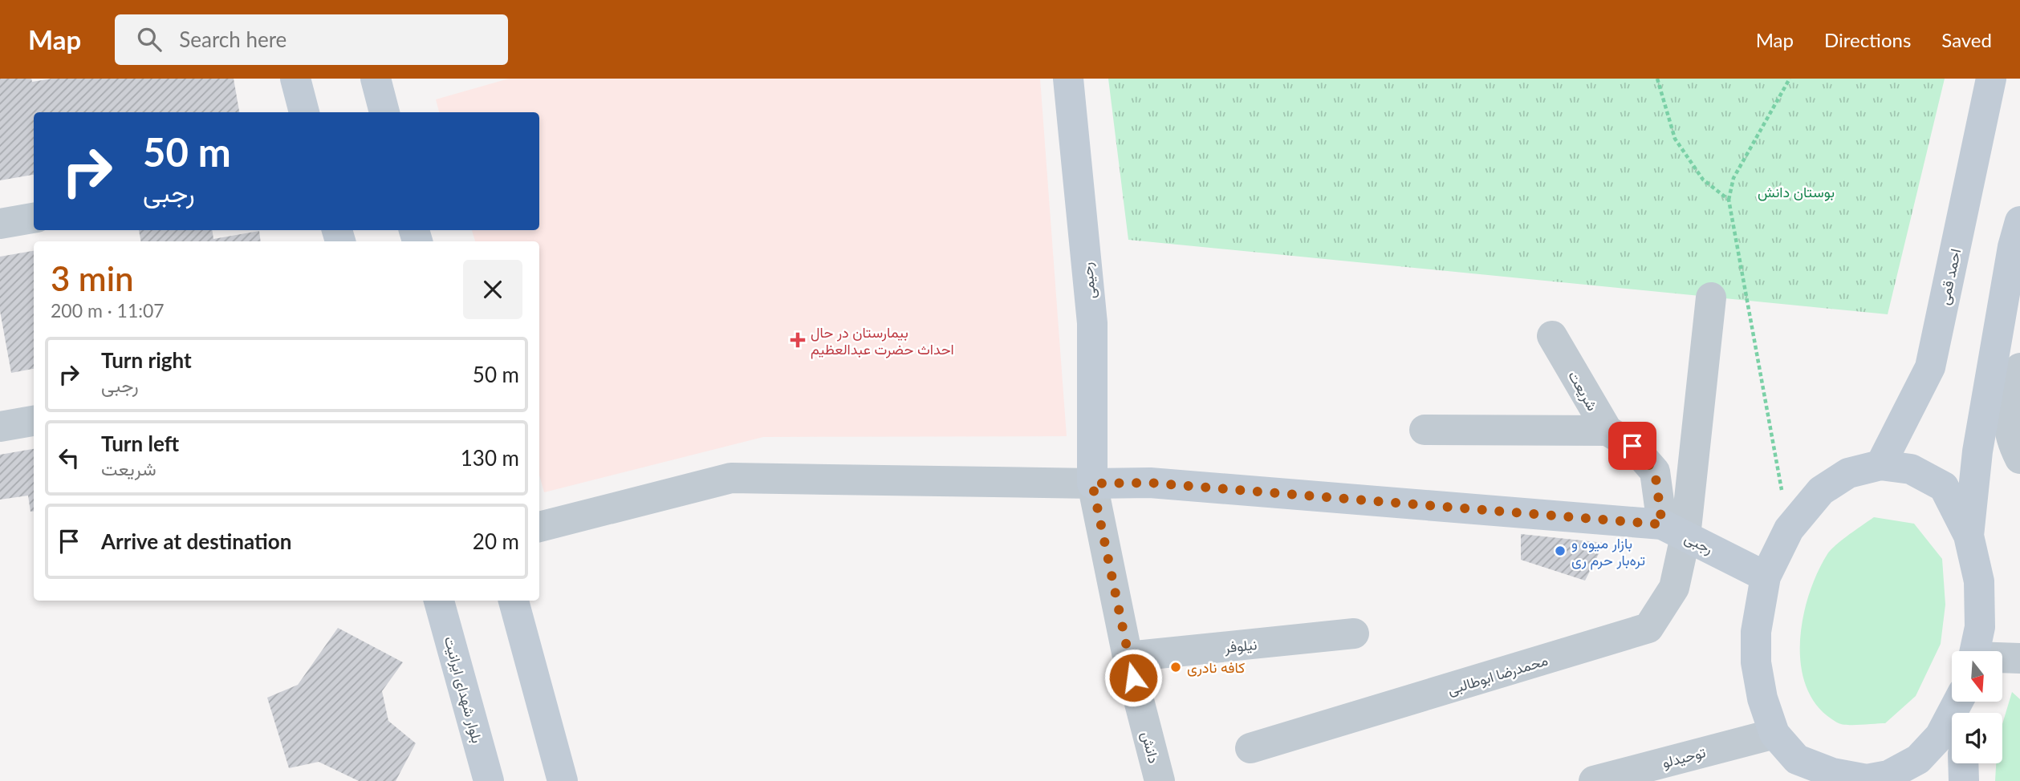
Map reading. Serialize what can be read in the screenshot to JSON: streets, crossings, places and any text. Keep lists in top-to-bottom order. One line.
{"streets":{"street":["احمد قمی","رحیمی","شریعت","رجبی","نیلوفر","محمدرضا ابوطالبی","بلوار شهدای ایرانیت","دانش","توحیدلو"]},"crossings":[["رحیمی","رجبی"],["رحیمی","دانش"],["شریعت","رجبی"],["شریعت","محمدرضا ابوطالبی"],["رجبی","محمدرضا ابوطالبی"],["رجبی","دانش"],["نیلوفر","دانش"]],"parks":["بوستان دانش"],"places":{"health":["بیمارستان در حال احداث حضرت عبدالعظیم"],"other":["بازار میوه و تره‌بار حرم ری","کافه نادری"]},"north":"bottom","page":{"header":"Map","search":"Search here","nav":["Map","Directions","Saved"],"turn":["50 m","رجبی"],"heading":["3 min","200 m · 11:07"],"list":[{"name":"Turn right","note":"رجبی","value":"50 m"},{"name":"Turn left","note":"شریعت","value":"130 m"},{"name":"Arrive at destination","value":"20 m"}]}}
